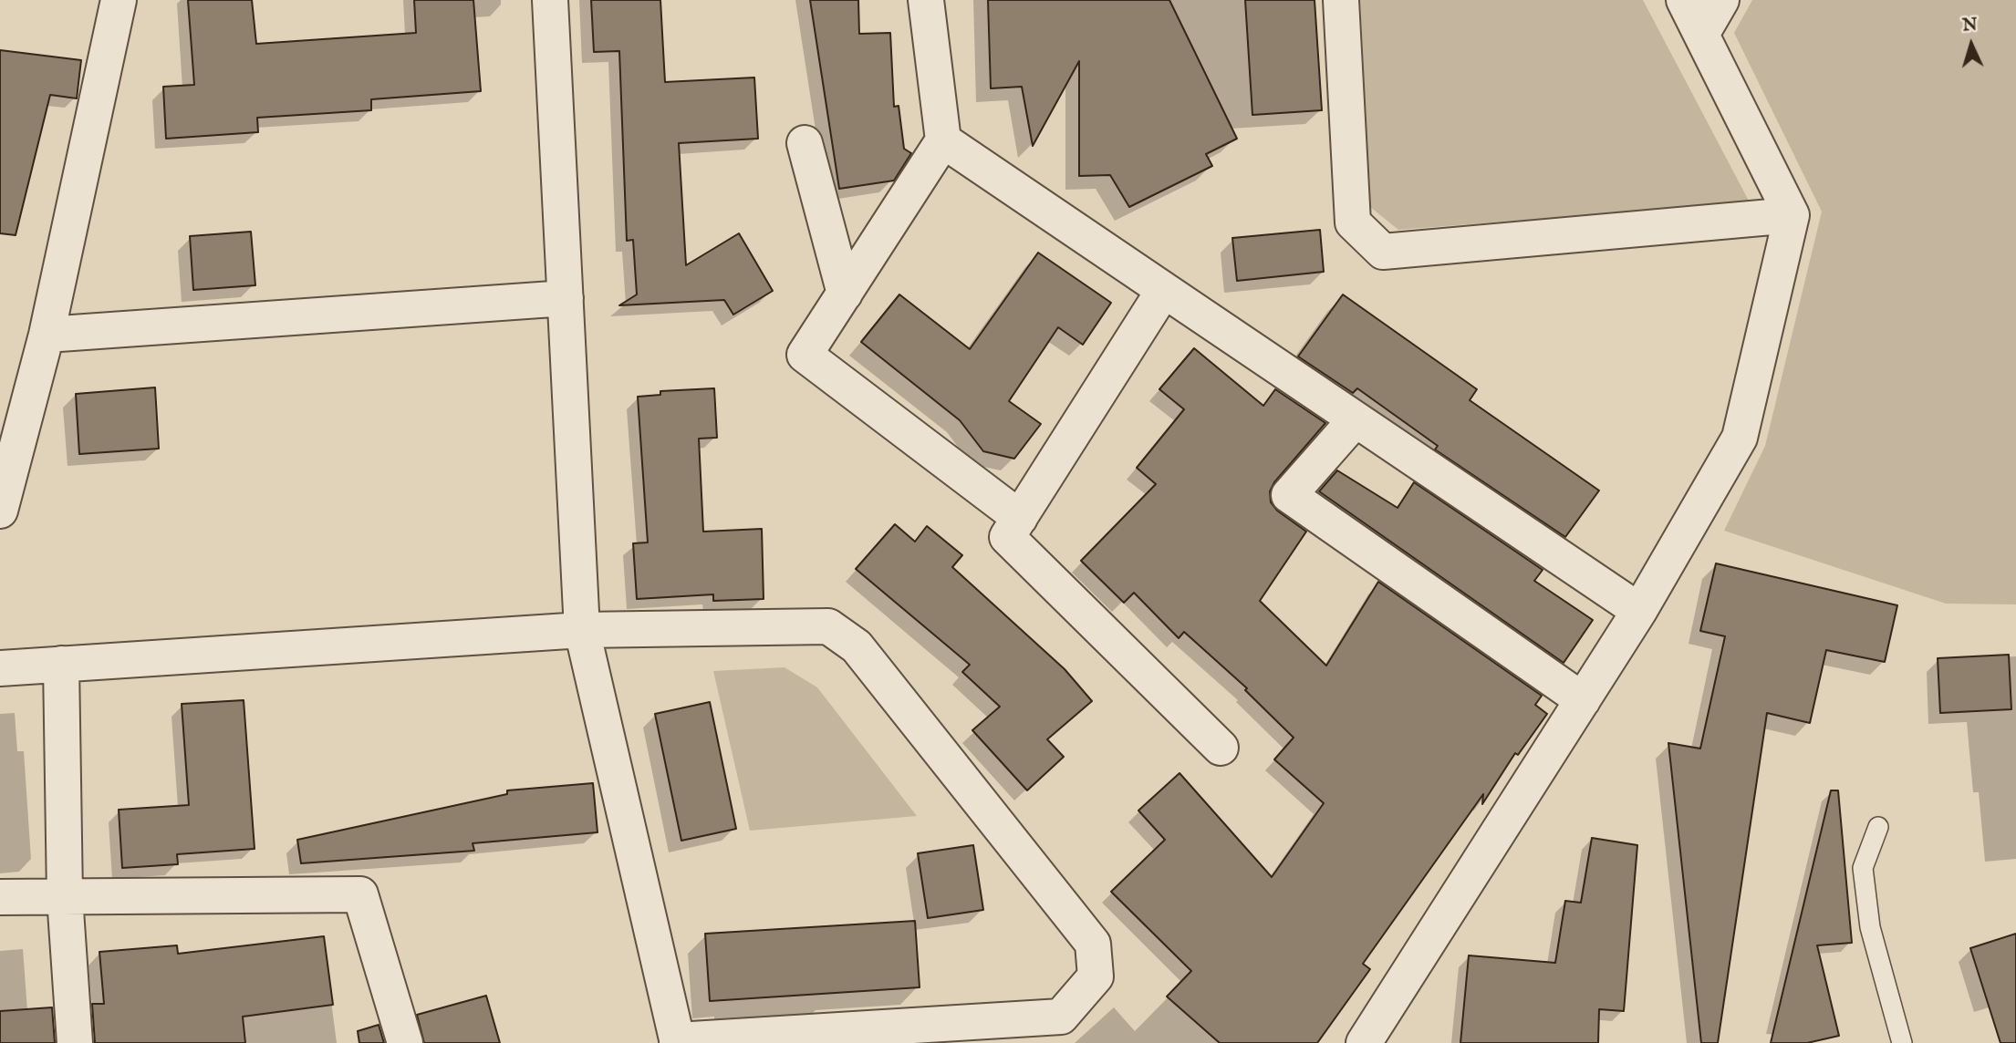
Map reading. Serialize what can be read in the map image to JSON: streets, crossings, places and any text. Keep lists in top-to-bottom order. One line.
{"north":"top"}
